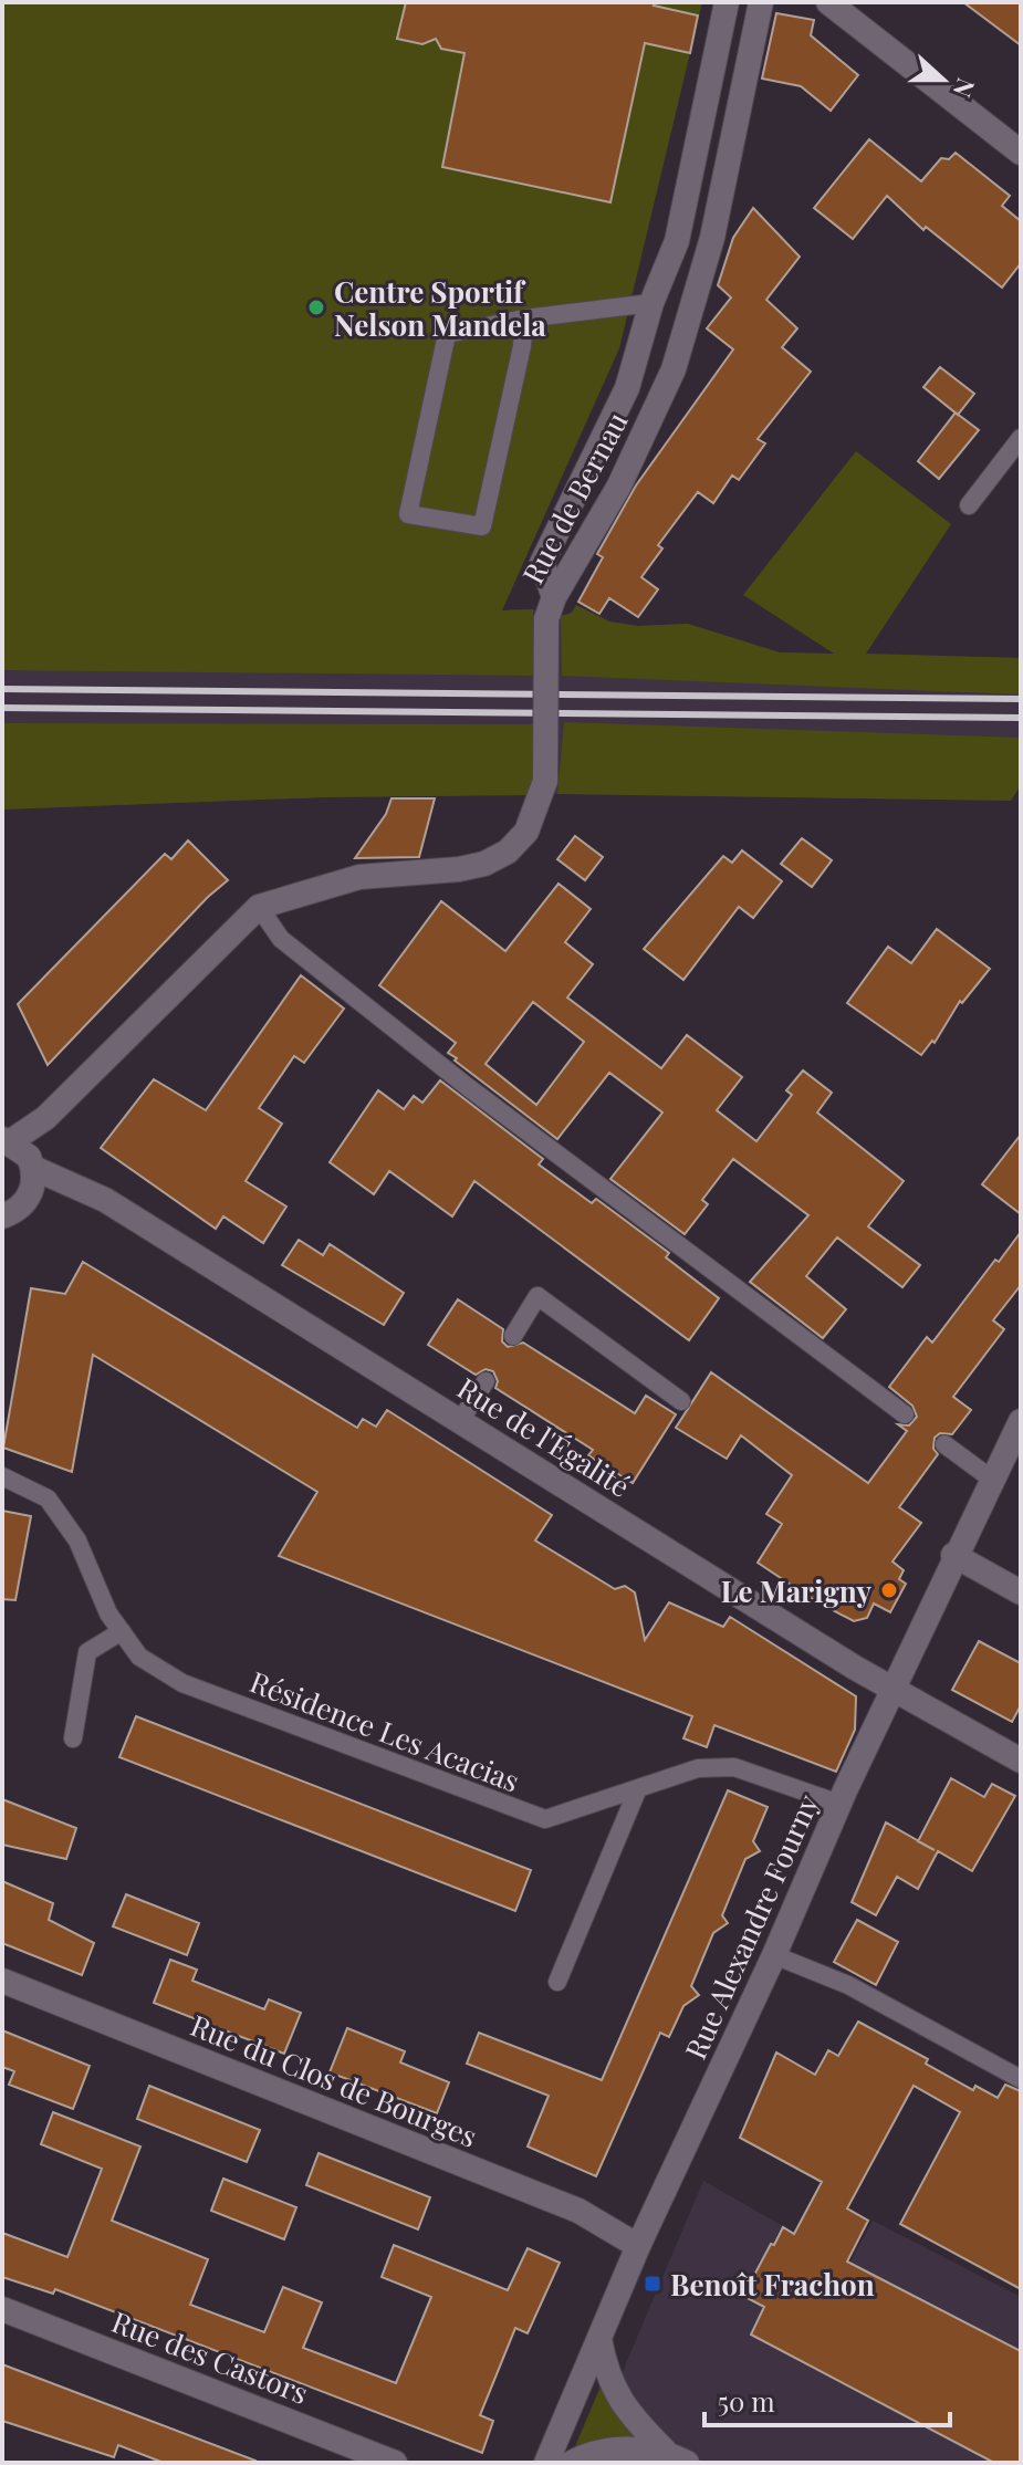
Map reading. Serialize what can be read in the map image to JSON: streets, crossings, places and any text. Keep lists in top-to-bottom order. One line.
{"streets":{"street":["Rue de Bernau","Rue de l'Égalité","Rue Alexandre Fourny","Rue du Clos de Bourges","Rue des Castors"],"lane":["Résidence Les Acacias"]},"crossings":[["Rue de l'Égalité","Rue Alexandre Fourny"],["Résidence Les Acacias","Rue Alexandre Fourny"],["Rue Alexandre Fourny","Rue du Clos de Bourges"]],"places":{"other":["Centre Sportif Nelson Mandela","Le Marigny"],"transit":["Benoît Frachon"]},"scale_bar":"50 m","north":"right"}
